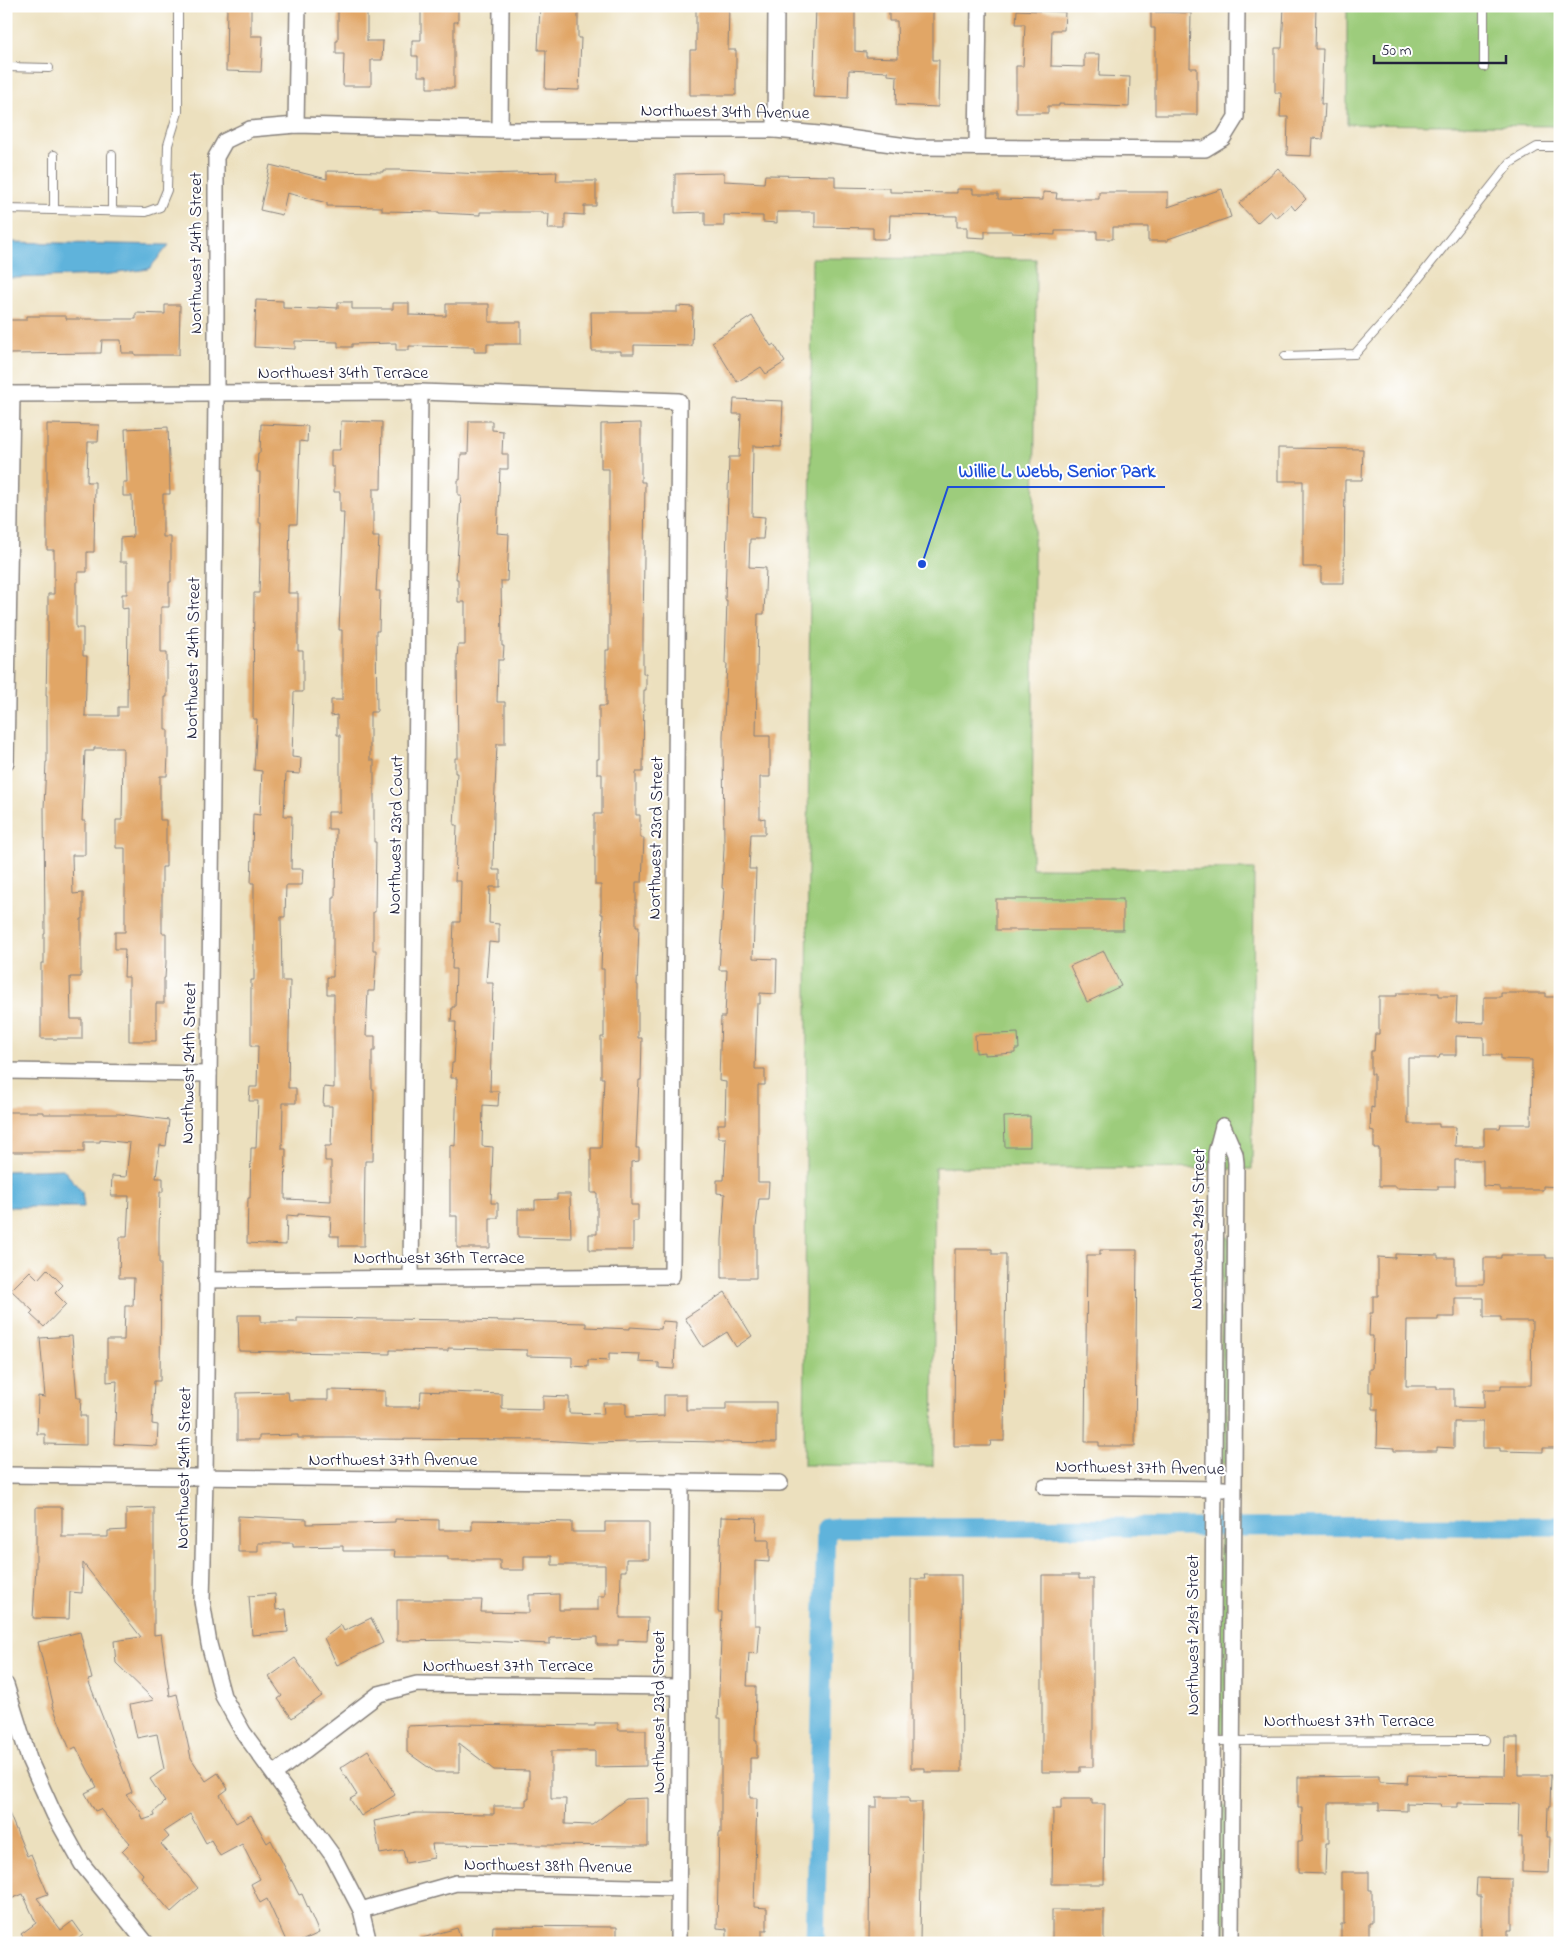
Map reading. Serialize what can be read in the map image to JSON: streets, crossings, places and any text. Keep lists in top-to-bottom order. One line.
{"streets":{"street":["Northwest 34th Avenue","Northwest 24th Street","Northwest 34th Terrace","Northwest 23rd Court","Northwest 23rd Street","Northwest 21st Street","Northwest 36th Terrace","Northwest 37th Avenue","Northwest 37th Terrace","Northwest 38th Avenue"]},"crossings":[["Northwest 34th Avenue","Northwest 24th Street"],["Northwest 24th Street","Northwest 34th Terrace"],["Northwest 24th Street","Northwest 36th Terrace"],["Northwest 24th Street","Northwest 37th Avenue"],["Northwest 24th Street","Northwest 37th Terrace"],["Northwest 24th Street","Northwest 38th Avenue"],["Northwest 34th Terrace","Northwest 23rd Court"],["Northwest 34th Terrace","Northwest 23rd Street"],["Northwest 23rd Court","Northwest 36th Terrace"],["Northwest 23rd Street","Northwest 36th Terrace"],["Northwest 23rd Street","Northwest 37th Avenue"],["Northwest 23rd Street","Northwest 37th Terrace"],["Northwest 23rd Street","Northwest 38th Avenue"],["Northwest 21st Street","Northwest 37th Avenue"],["Northwest 21st Street","Northwest 37th Terrace"]],"places":["Willie L. Webb, Senior Park"],"scale_bar":"50 m"}
